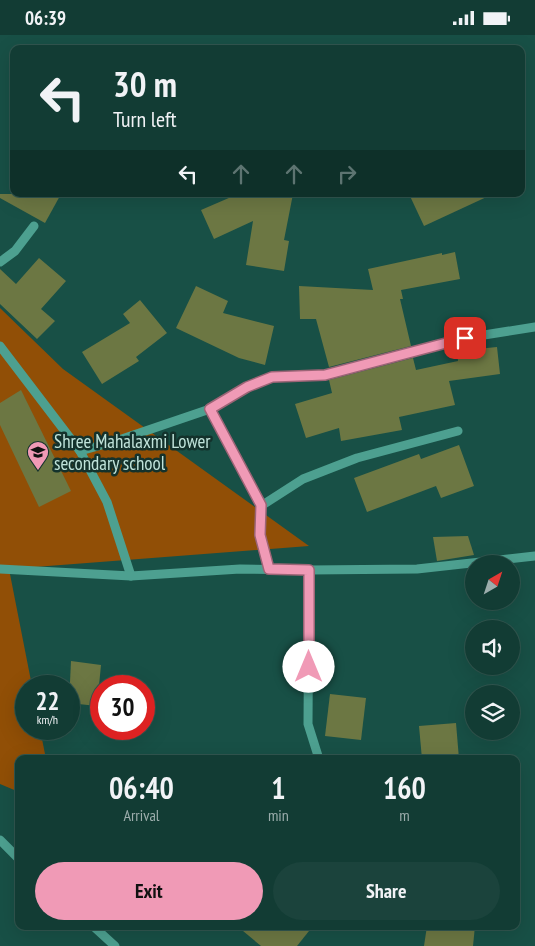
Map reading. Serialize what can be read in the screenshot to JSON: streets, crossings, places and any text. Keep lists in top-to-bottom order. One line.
{"places":{"school or university":["Shree Mahalaxmi Lower secondary school"]},"north":"top right","page":{"status":"06:39","turn":["30 m","Turn left"],"speed":"22 km/h","limit":"30","eta":["06:40","Arrival","1","min","160","m"],"buttons":["Exit","Share"]}}
